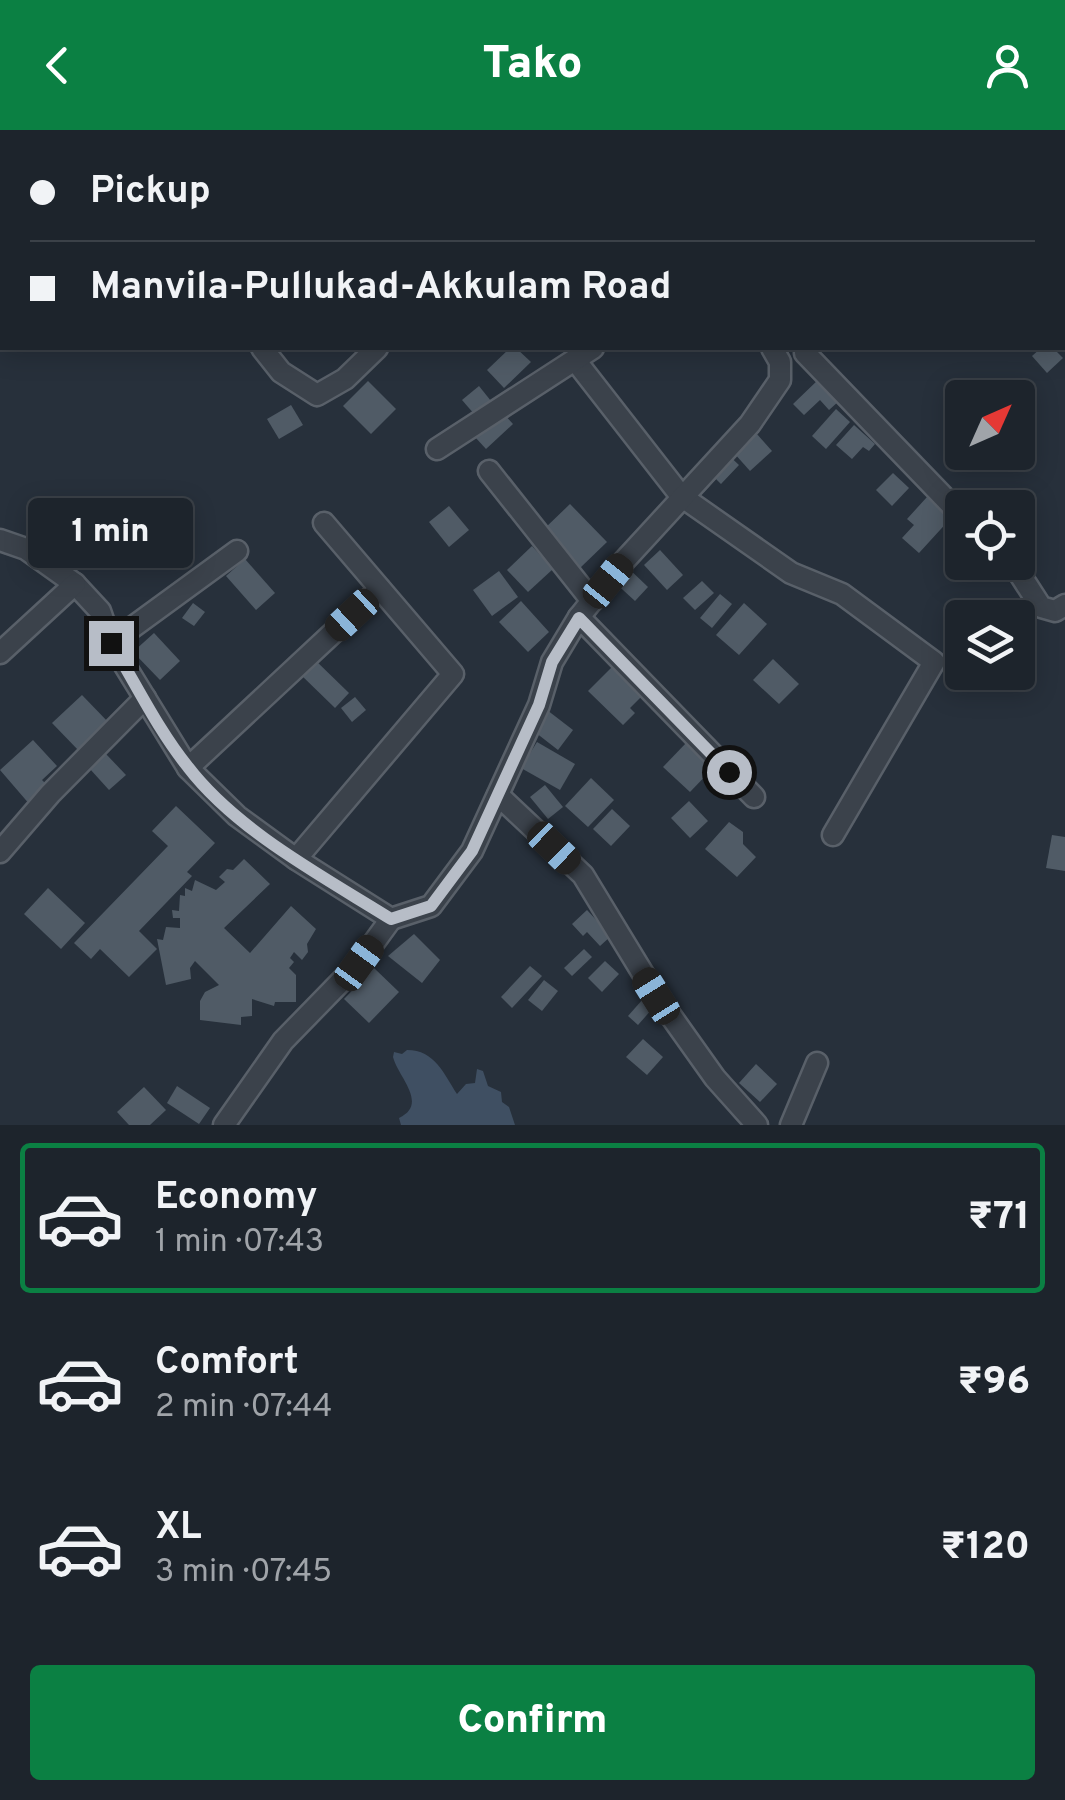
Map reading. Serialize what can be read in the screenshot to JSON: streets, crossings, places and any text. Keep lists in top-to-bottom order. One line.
{"north":"top right","page":{"header":"Tako","banner":["Pickup","Manvila-Pullukad-Akkulam Road"],"bubble":"1 min","list":[{"name":"Economy","note":"1 min · 07:43","value":"₹71"},{"name":"Comfort","note":"2 min · 07:44","value":"₹96"},{"name":"XL","note":"3 min · 07:45","value":"₹120"}],"buttons":"Confirm"}}
